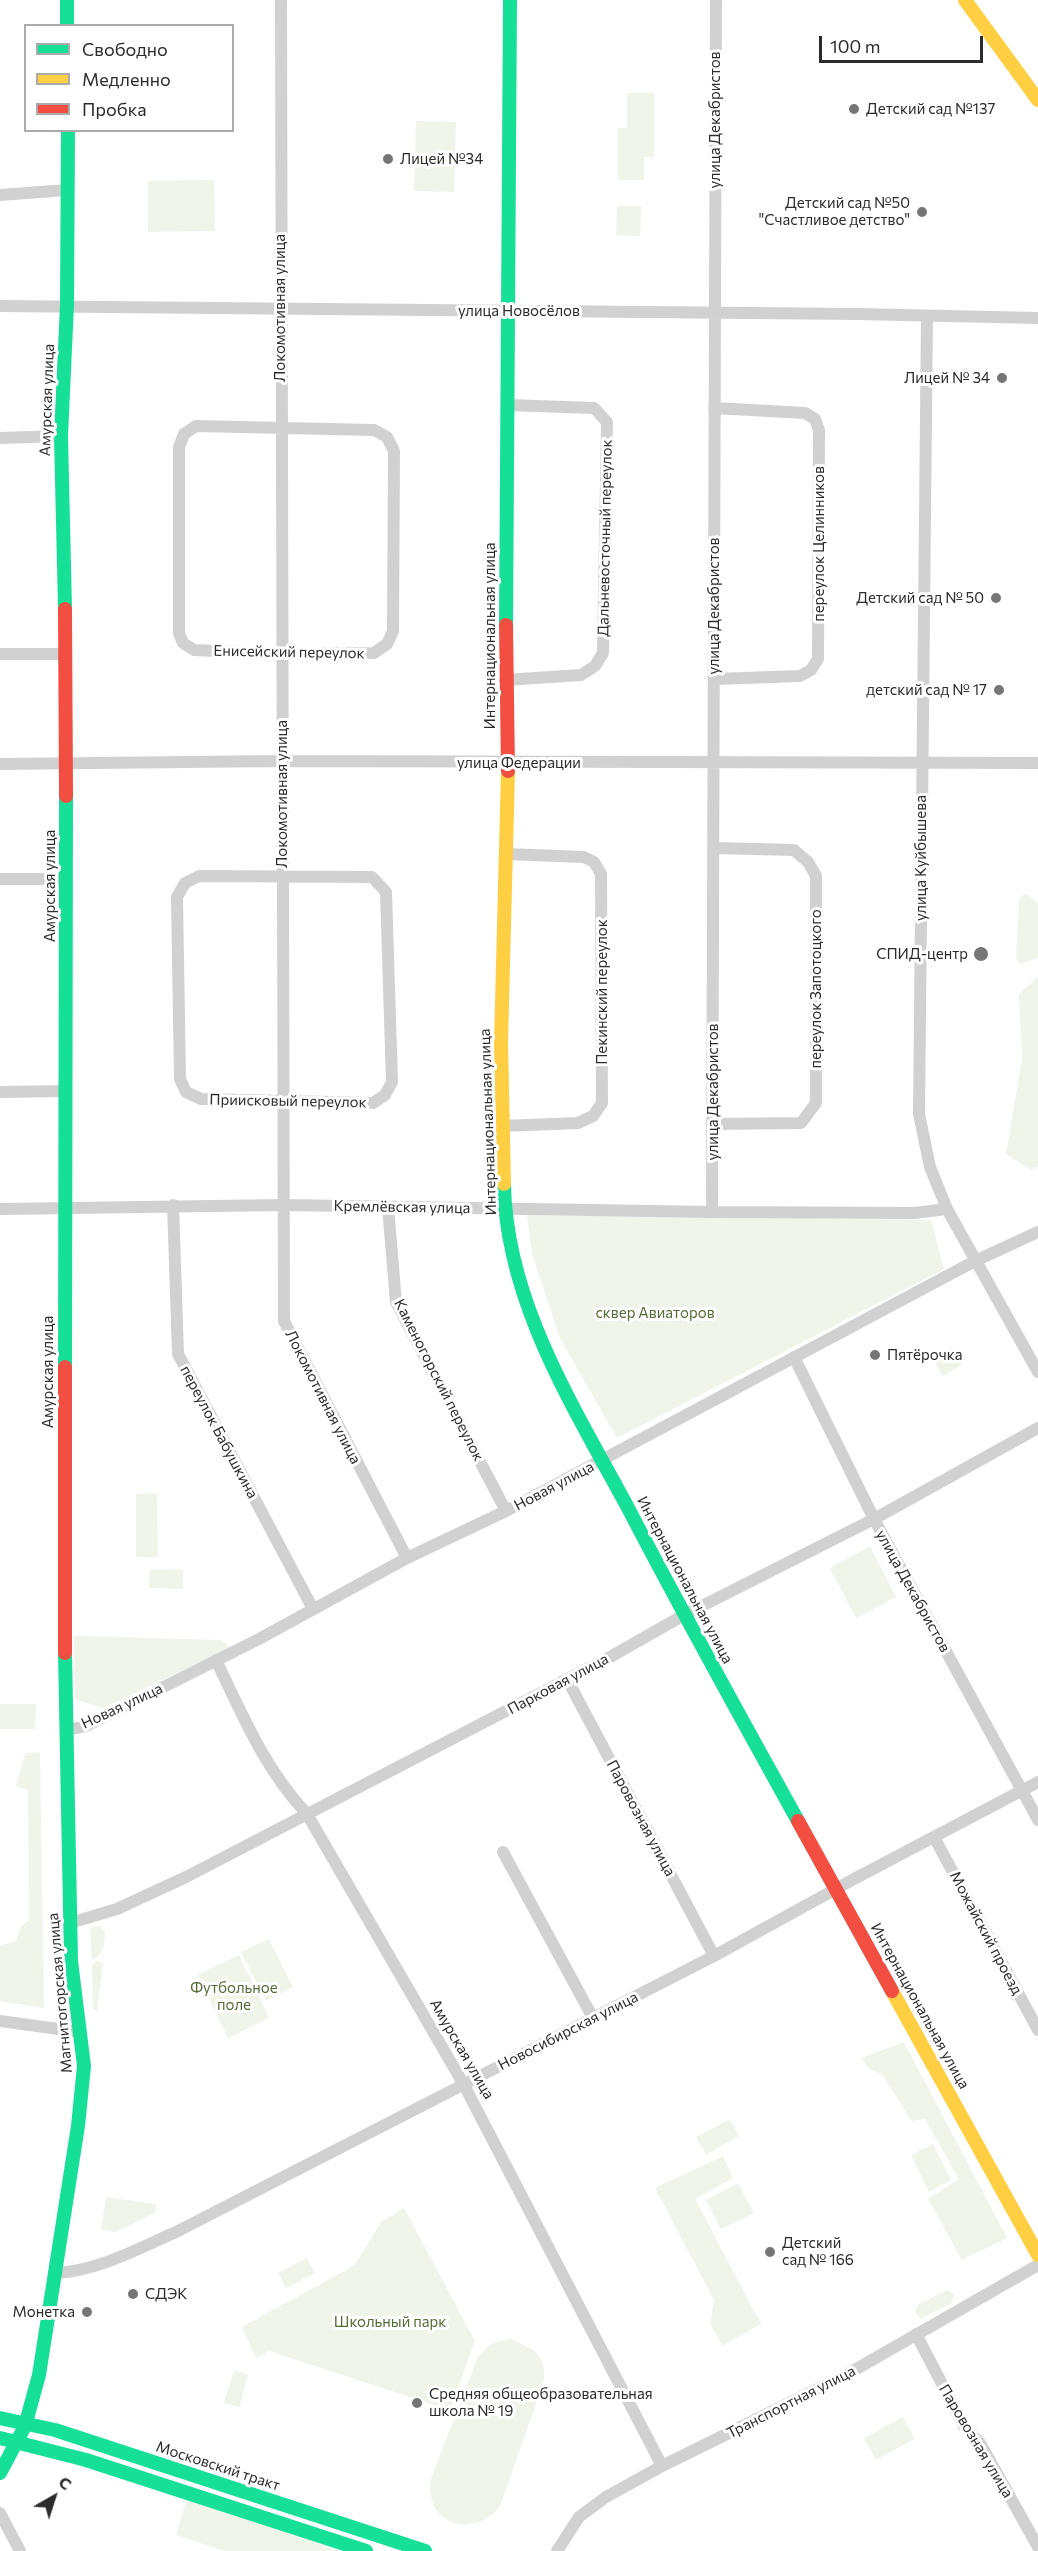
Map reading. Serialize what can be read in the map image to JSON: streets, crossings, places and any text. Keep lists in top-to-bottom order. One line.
{"streets":{"street":["улица Декабристов","Локомотивная улица","улица Новосёлов","Амурская улица","Дальневосточный переулок","переулок Целинников","Интернациональная улица","Енисейский переулок","улица Федерации","улица Куйбышева","переулок Запотоцкого","Пекинский переулок","Приисковый переулок","Кремлёвская улица","Каменогорский переулок","переулок Бабушкина","Новая улица","Парковая улица","Паровозная улица","Можайский проезд","Магнитогорская улица","Новосибирская улица","Транспортная улица","Московский тракт"]},"crossings":[["улица Декабристов","улица Новосёлов"],["улица Декабристов","переулок Целинников"],["улица Декабристов","улица Федерации"],["улица Декабристов","переулок Запотоцкого"],["улица Декабристов","Кремлёвская улица"],["улица Декабристов","Новая улица"],["улица Декабристов","Парковая улица"],["улица Декабристов","Новосибирская улица"],["Локомотивная улица","улица Новосёлов"],["Локомотивная улица","Енисейский переулок"],["Локомотивная улица","улица Федерации"],["Локомотивная улица","Приисковый переулок"],["Локомотивная улица","Кремлёвская улица"],["Локомотивная улица","Новая улица"],["улица Новосёлов","Амурская улица"],["улица Новосёлов","Интернациональная улица"],["улица Новосёлов","улица Куйбышева"],["Амурская улица","улица Федерации"],["Амурская улица","Кремлёвская улица"],["Амурская улица","Новая улица"],["Амурская улица","Парковая улица"],["Амурская улица","Магнитогорская улица"],["Амурская улица","Новосибирская улица"],["Амурская улица","Транспортная улица"],["Дальневосточный переулок","Интернациональная улица"],["Интернациональная улица","улица Федерации"],["Интернациональная улица","Пекинский переулок"],["Интернациональная улица","Кремлёвская улица"],["Интернациональная улица","Новая улица"],["Интернациональная улица","Парковая улица"],["Интернациональная улица","Новосибирская улица"],["улица Федерации","улица Куйбышева"],["улица Куйбышева","Кремлёвская улица"],["улица Куйбышева","Новая улица"],["Кремлёвская улица","Каменогорский переулок"],["Кремлёвская улица","переулок Бабушкина"],["Каменогорский переулок","Новая улица"],["переулок Бабушкина","Новая улица"],["Новая улица","Магнитогорская улица"],["Парковая улица","Паровозная улица"],["Парковая улица","Магнитогорская улица"],["Паровозная улица","Новосибирская улица"],["Паровозная улица","Транспортная улица"],["Можайский проезд","Новосибирская улица"],["Магнитогорская улица","Новосибирская улица"],["Магнитогорская улица","Московский тракт"]],"parks":["сквер Авиаторов","Футбольное поле","Школьный парк"],"places":["Детский сад №137","Лицей №34","Детский сад №50 \"Счастливое детство\"","Лицей № 34","Детский сад № 50","детский сад № 17","СПИД-центр","Пятёрочка","Детский сад № 166","СДЭК","Монетка","Средняя общеобразовательная школа № 19"],"legend":["Свободно","Медленно","Пробка"],"scale_bar":"100 m","north":"top right"}
